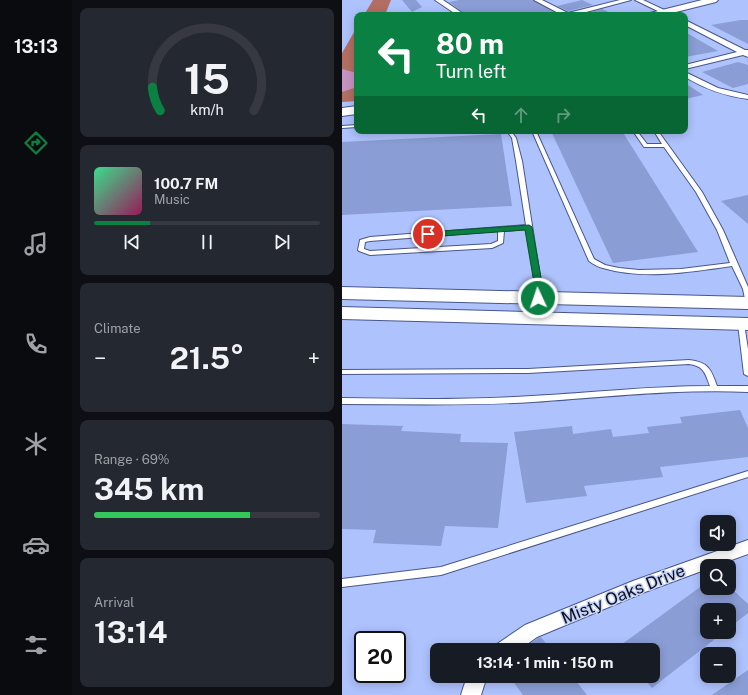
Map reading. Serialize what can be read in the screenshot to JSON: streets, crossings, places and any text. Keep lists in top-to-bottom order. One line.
{"streets":{"street":["Misty Oaks Drive"]},"page":{"tabs":"13:13","turn":["80 m","Turn left"],"song":["100.7 FM","Music"],"tile":["Climate",["Range · 69%","345 km"],["Arrival","13:14"]],"heat":["−","21.5°","+"],"map_buttons":["+","−"],"limit":"20","trip":"13:14 · 1 min · 150 m","gauge":["15","km/h"]}}
